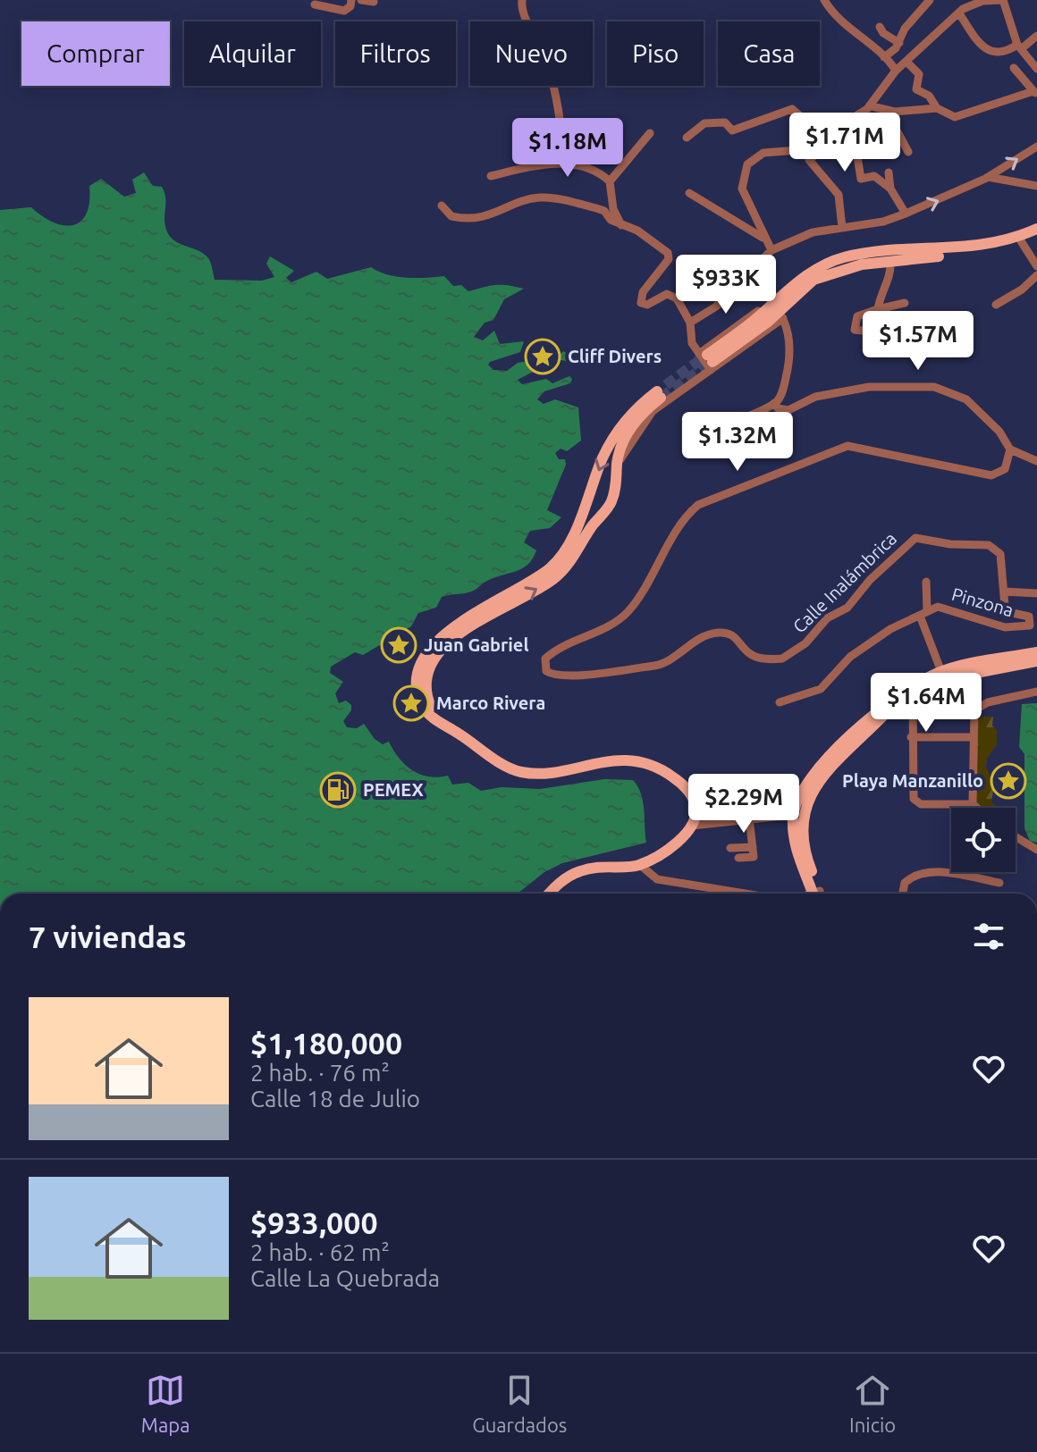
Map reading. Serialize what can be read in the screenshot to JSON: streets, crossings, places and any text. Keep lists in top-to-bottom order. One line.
{"streets":{"street":["Calle Inalámbrica","Pinzona"]},"crossings":[["Calle Inalámbrica","Pinzona"]],"places":{"place":["Cliff Divers","Juan Gabriel","Marco Rivera","Playa Manzanillo"],"fuel station":["PEMEX"]},"page":{"chip":["Comprar","Alquilar","Filtros","Nuevo","Piso","Casa"],"price":["$1.71M","$1.18M","$933K","$1.57M","$1.32M","$1.64M","$2.29M"],"heading":"7 viviendas","list":[{"name":"$1,180,000","note":"2 hab. · 76 m² · Calle 18 de Julio"},{"name":"$933,000","note":"2 hab. · 62 m² · Calle La Quebrada"}],"tabs":["Mapa","Guardados","Inicio"]}}
